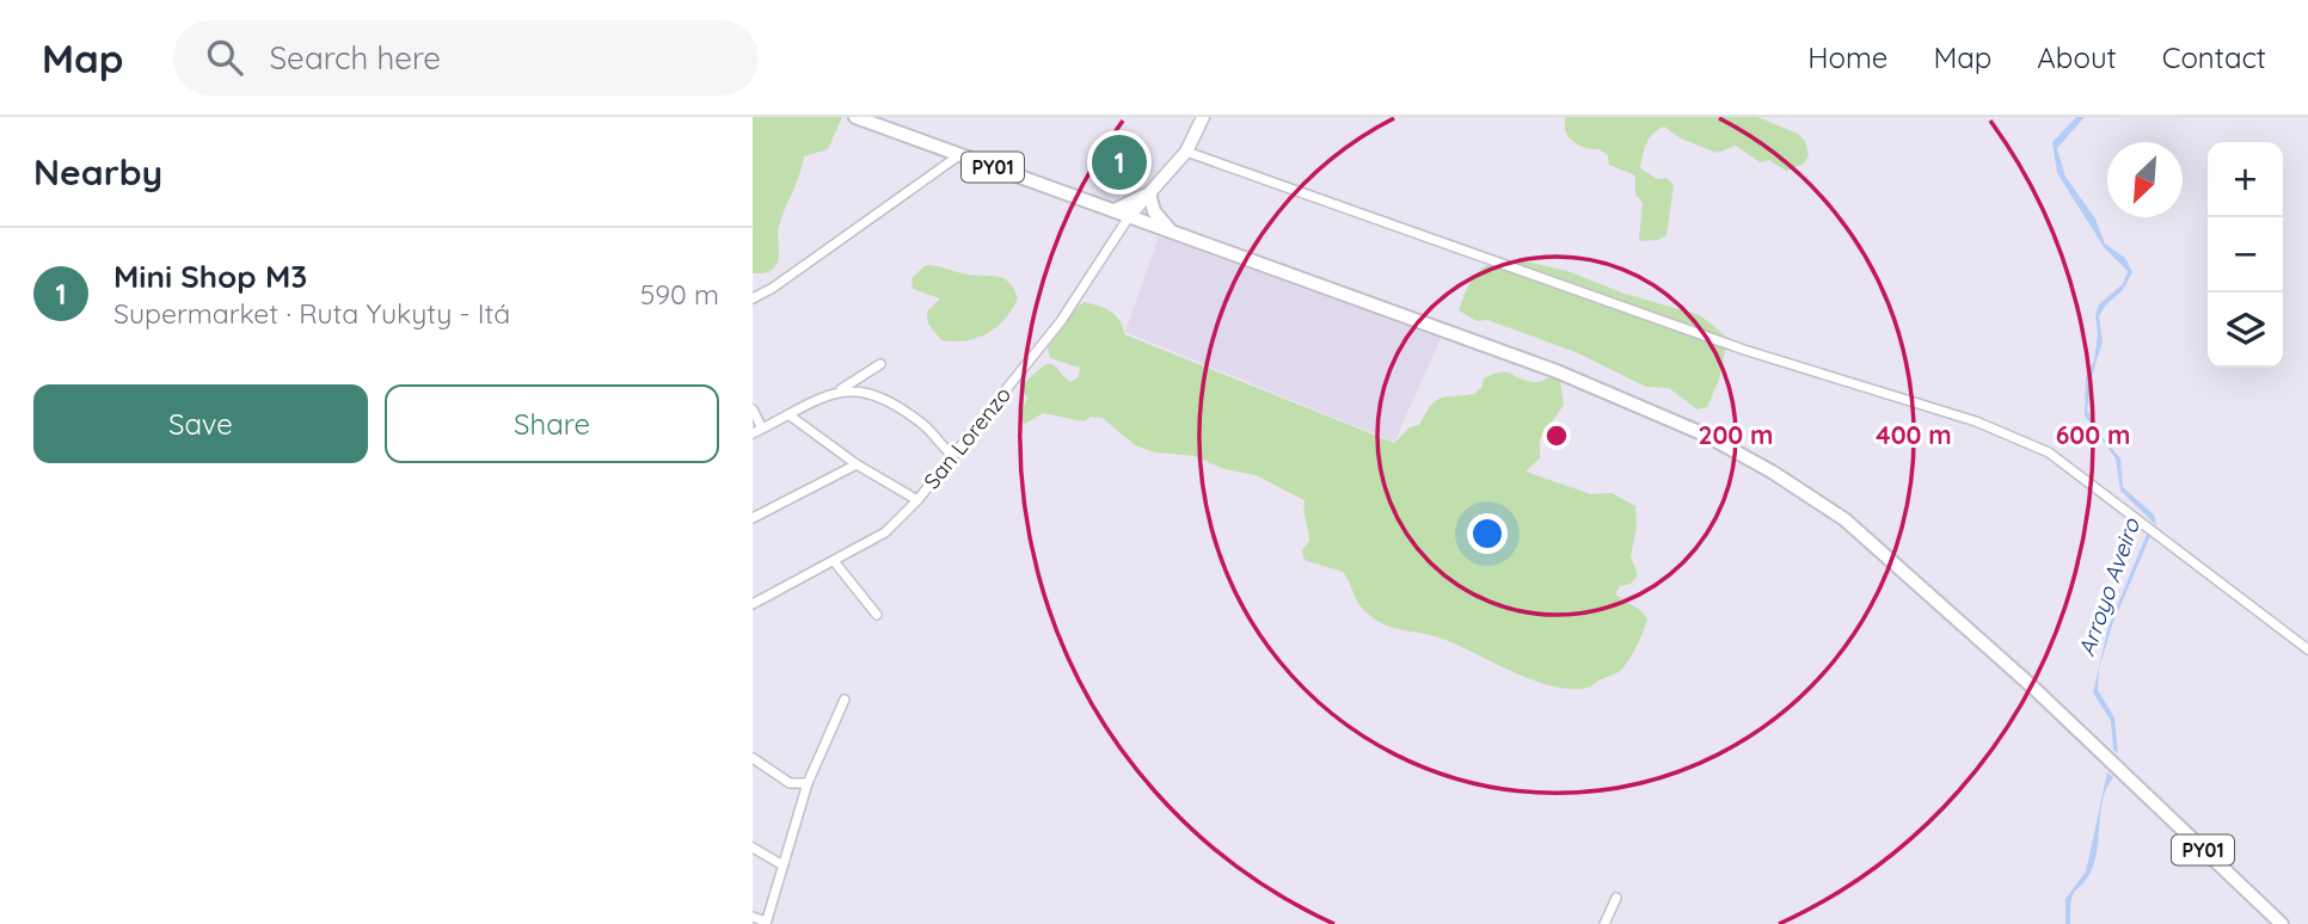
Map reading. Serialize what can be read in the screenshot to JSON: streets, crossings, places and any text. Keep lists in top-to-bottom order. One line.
{"streets":{"highway":["PY01"],"street":["San Lorenzo"]},"crossings":[["PY01","San Lorenzo"]],"water":["Arroyo Aveiro"],"north":"bottom left","page":{"header":"Map","search":"Search here","nav":["Home","Map","About","Contact"],"heading":"Nearby","pins":"1","map_buttons":["+","−"],"list":[{"mark":"1","name":"Mini Shop M3","note":"Supermarket · Ruta Yukyty - Itá","value":"590 m"}],"buttons":["Save","Share"]},"rings":["200 m","400 m","600 m"]}
